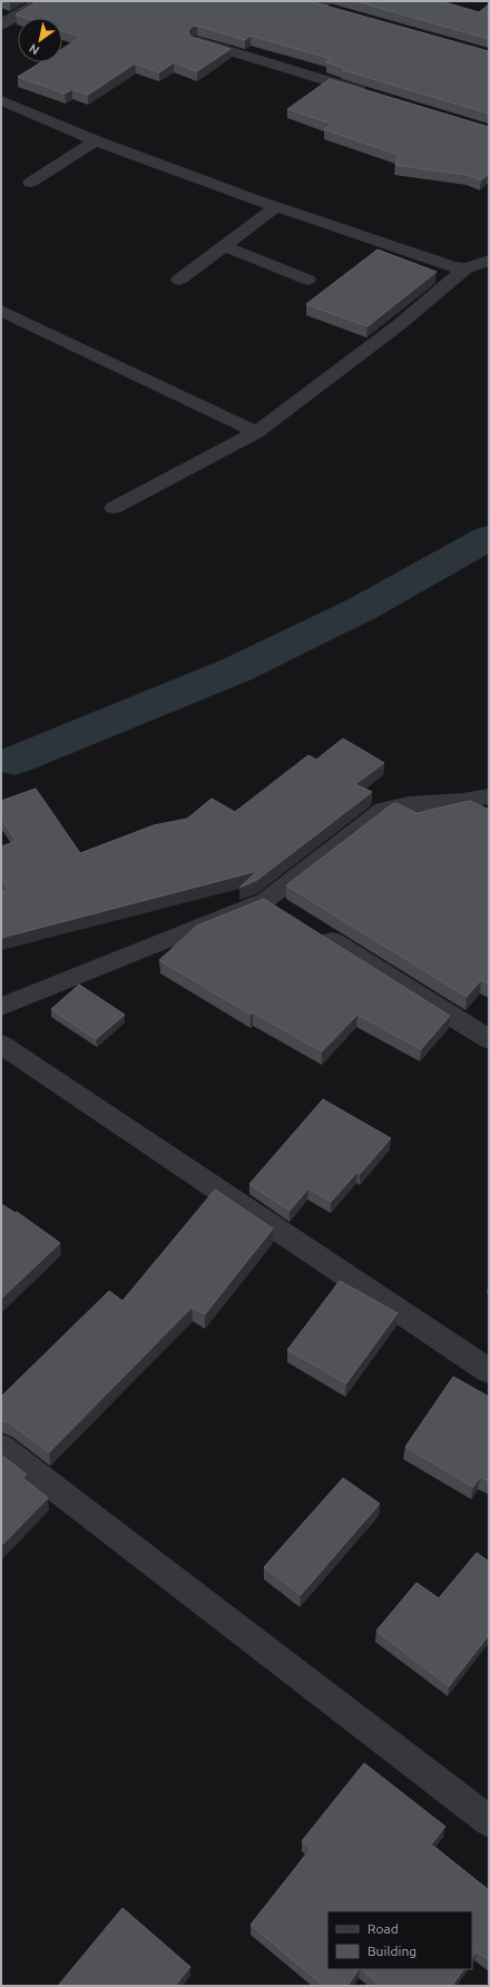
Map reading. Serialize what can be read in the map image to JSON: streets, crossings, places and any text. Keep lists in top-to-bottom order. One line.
{"legend":["Road","Building"],"north":"bottom left"}
